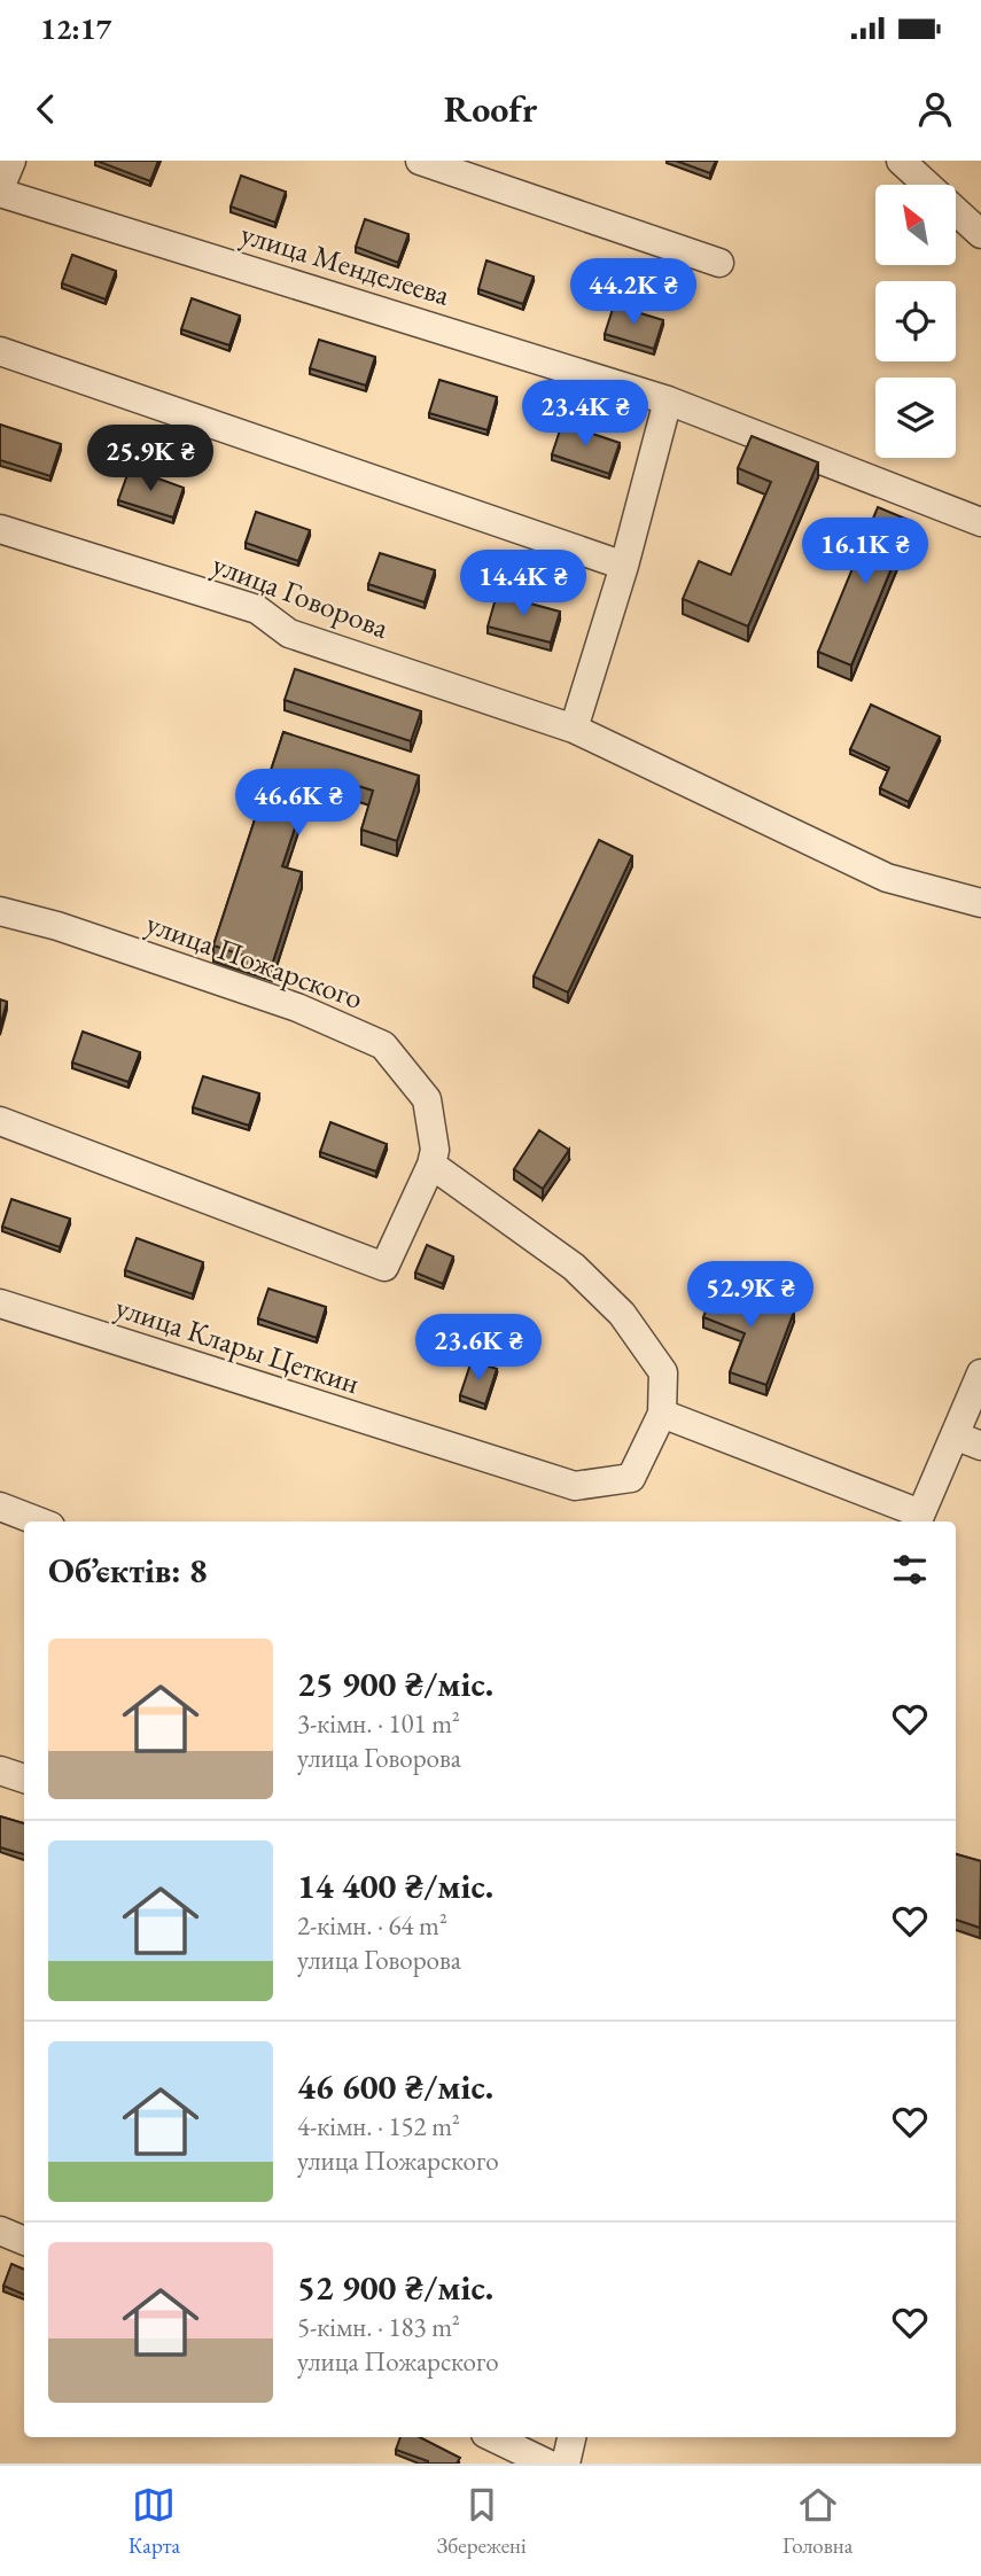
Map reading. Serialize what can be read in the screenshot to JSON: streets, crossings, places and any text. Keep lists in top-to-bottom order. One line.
{"streets":{"street":["улица Менделеева","улица Говорова","улица Пожарского","улица Клары Цеткин"]},"north":"top left","page":{"status":"12:17","header":"Roofr","price":["44.2K ₴","23.4K ₴","25.9K ₴","16.1K ₴","14.4K ₴","46.6K ₴","52.9K ₴","23.6K ₴"],"heading":"Об’єктів: 8","list":[{"name":"25 900 ₴/міс.","note":"3-кімн. · 101 m² · улица Говорова"},{"name":"14 400 ₴/міс.","note":"2-кімн. · 64 m² · улица Говорова"},{"name":"46 600 ₴/міс.","note":"4-кімн. · 152 m² · улица Пожарского"},{"name":"52 900 ₴/міс.","note":"5-кімн. · 183 m² · улица Пожарского"}],"tabs":["Карта","Збережені","Головна"]}}
